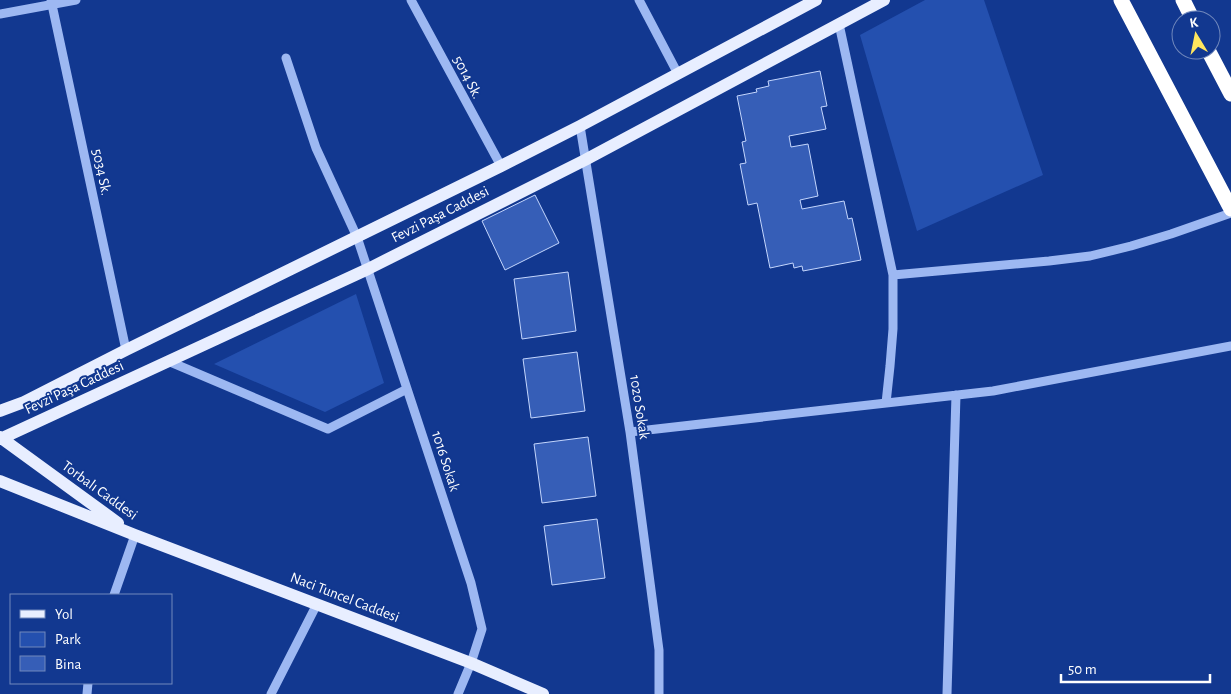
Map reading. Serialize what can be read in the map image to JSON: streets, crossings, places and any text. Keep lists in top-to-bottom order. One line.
{"streets":{"main road":["Fevzi Paşa Caddesi","Torbalı Caddesi","Naci Tuncel Caddesi"],"street":["5014 Sk.","5034 Sk.","1020 Sokak","1016 Sokak"]},"crossings":[["5014 Sk.","Fevzi Paşa Caddesi"],["5034 Sk.","Fevzi Paşa Caddesi"],["Fevzi Paşa Caddesi","1020 Sokak"],["Fevzi Paşa Caddesi","1016 Sokak"],["Fevzi Paşa Caddesi","Torbalı Caddesi"],["1016 Sokak","Naci Tuncel Caddesi"],["Torbalı Caddesi","Naci Tuncel Caddesi"]],"legend":["Yol","Park","Bina"],"scale_bar":"50 m","north":"top"}
